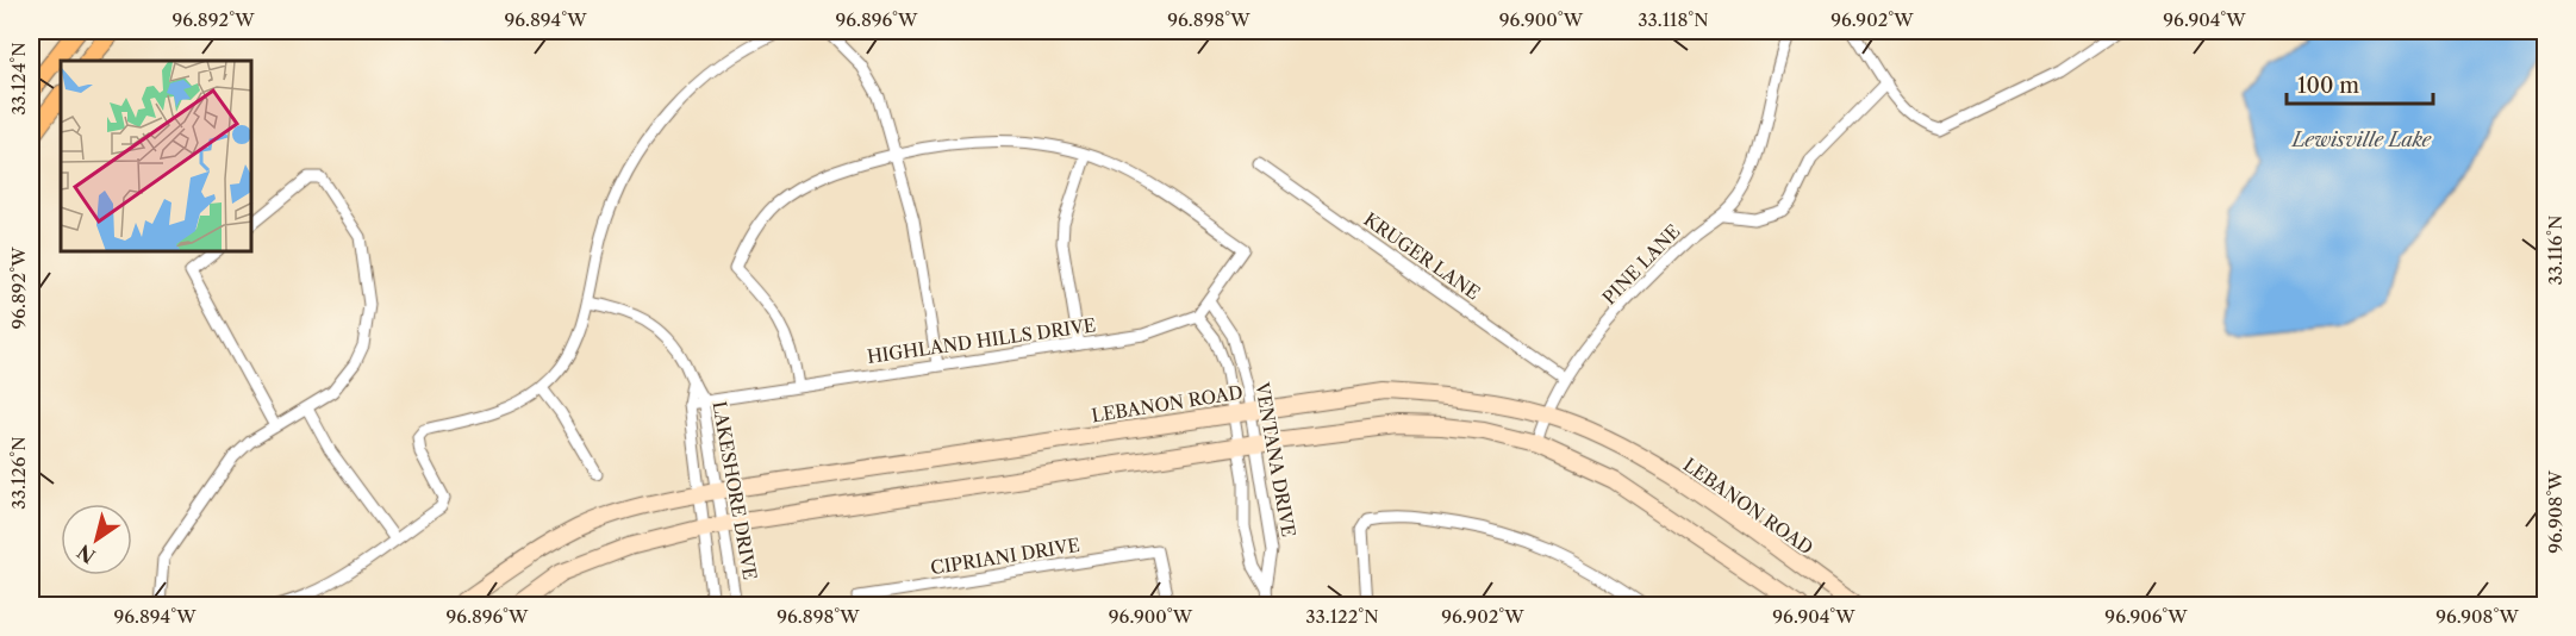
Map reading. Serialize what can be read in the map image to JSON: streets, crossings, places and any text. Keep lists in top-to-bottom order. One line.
{"streets":{"main road":["LEBANON ROAD"],"street":["KRUGER LANE","PINE LANE","HIGHLAND HILLS DRIVE","VENTANA DRIVE","LAKESHORE DRIVE","CIPRIANI DRIVE"]},"crossings":[["KRUGER LANE","PINE LANE"],["PINE LANE","LEBANON ROAD"],["HIGHLAND HILLS DRIVE","VENTANA DRIVE"],["HIGHLAND HILLS DRIVE","LAKESHORE DRIVE"],["LEBANON ROAD","VENTANA DRIVE"],["LEBANON ROAD","LAKESHORE DRIVE"]],"water":["Lewisville Lake"],"scale_bar":"100 m","north":"bottom left","coordinates":["96.892°W","96.894°W","96.896°W","96.898°W","96.900°W","33.118°N","96.902°W","96.904°W","33.124°N","33.116°N","33.126°N","96.908°W","33.122°N","96.906°W"]}
